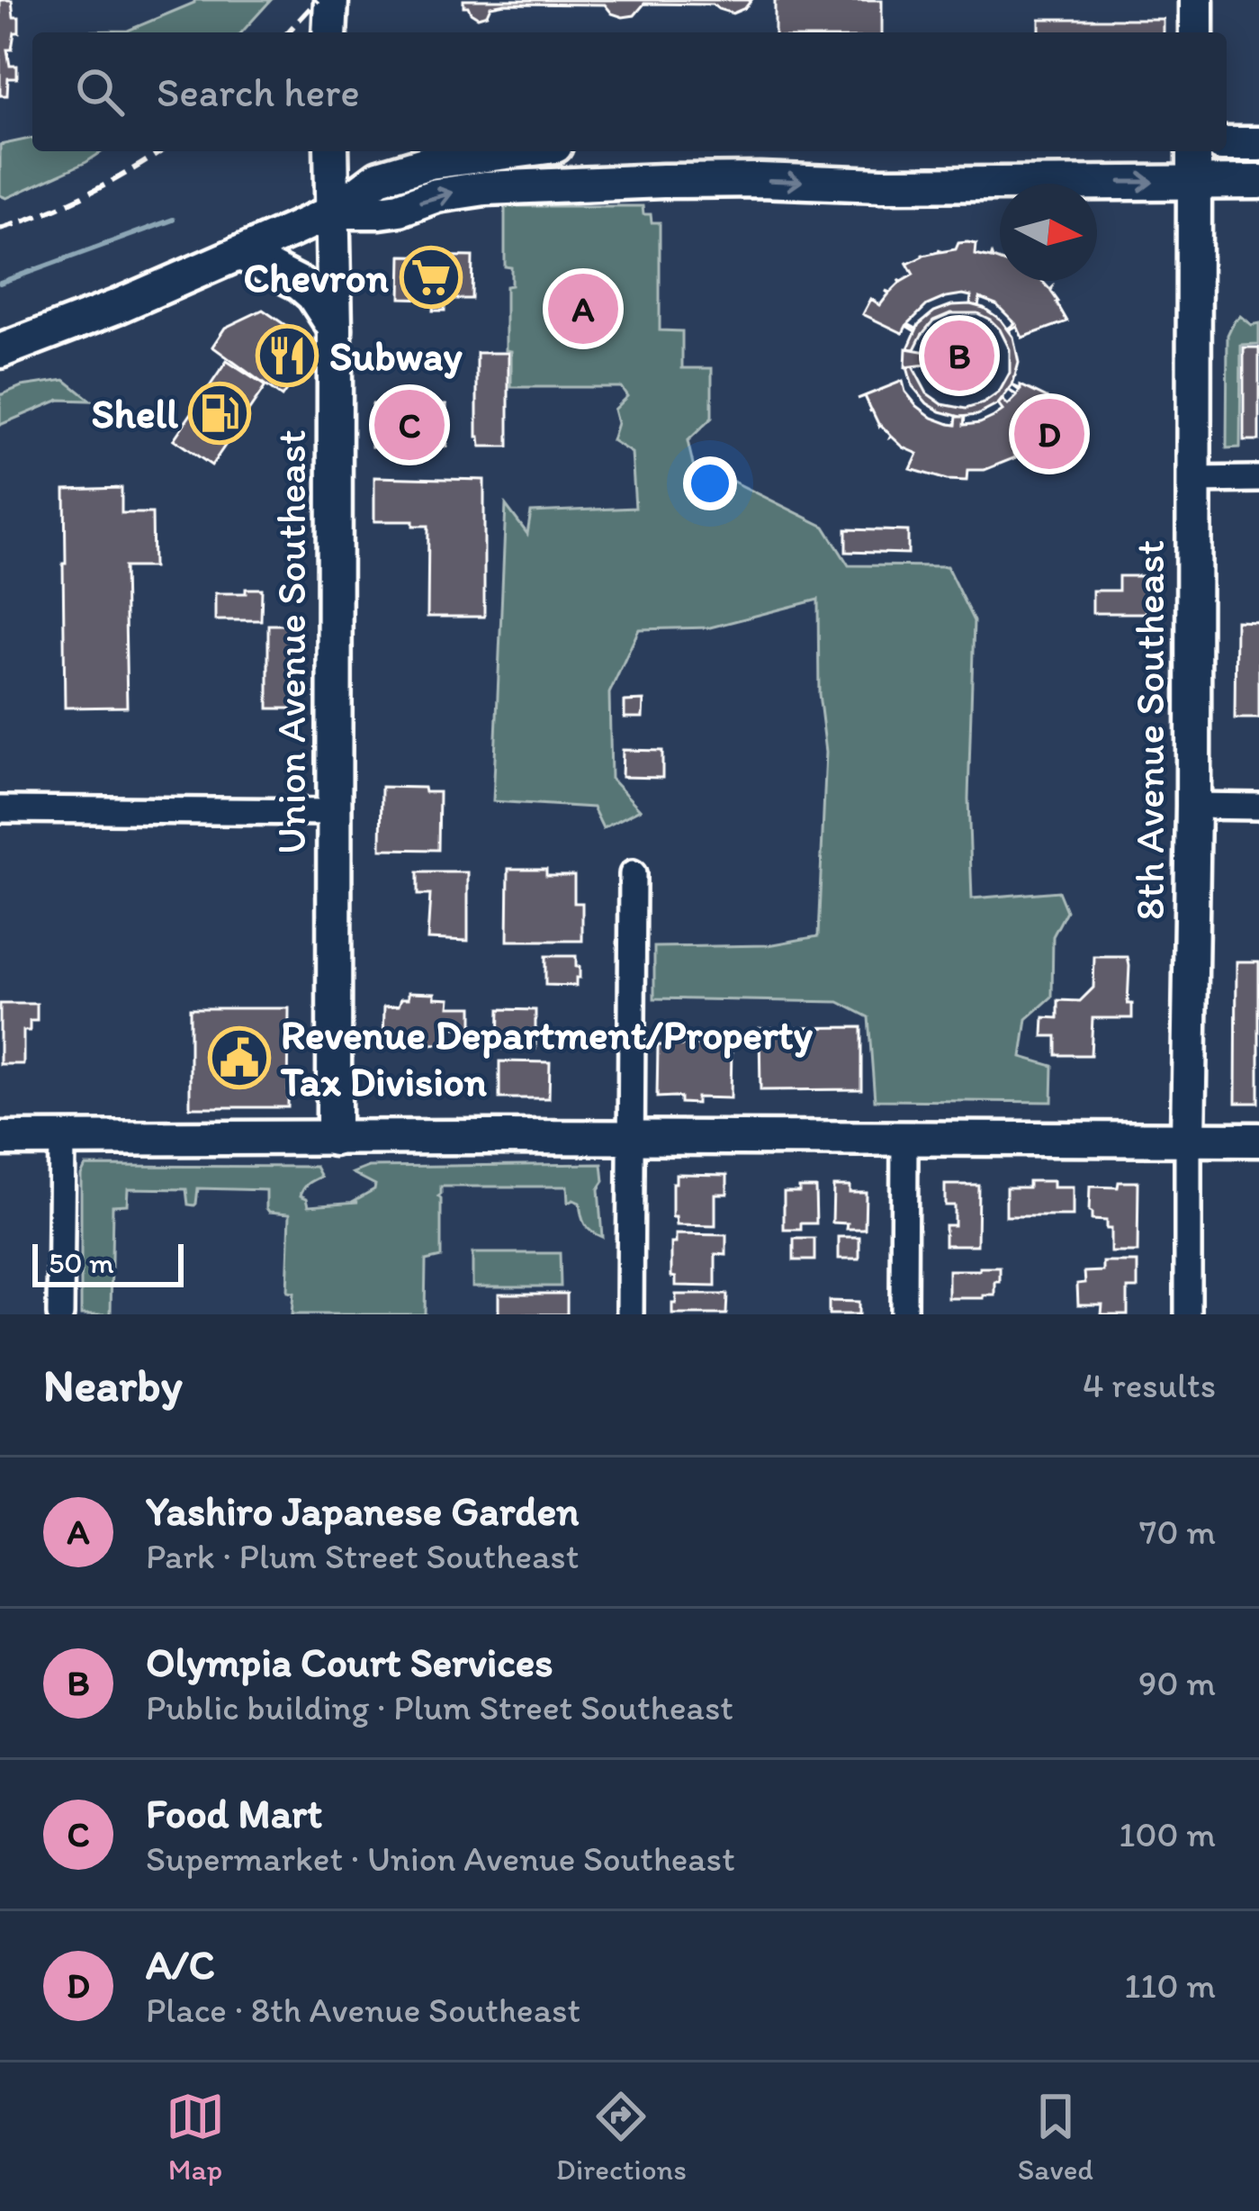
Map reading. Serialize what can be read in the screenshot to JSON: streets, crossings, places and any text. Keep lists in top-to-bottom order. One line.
{"streets":{"street":["Union Avenue Southeast","8th Avenue Southeast"]},"places":{"supermarket":["Chevron"],"restaurant":["Subway"],"fuel station":["Shell"],"public building":["Revenue Department/Property Tax Division"]},"scale_bar":"50 m","north":"right","page":{"search":"Search here","pins":["A","B","C","D"],"scale":"50 m","heading":["Nearby","4 results"],"list":[{"mark":"A","name":"Yashiro Japanese Garden","note":"Park · Plum Street Southeast","value":"70 m"},{"mark":"B","name":"Olympia Court Services","note":"Public building · Plum Street Southeast","value":"90 m"},{"mark":"C","name":"Food Mart","note":"Supermarket · Union Avenue Southeast","value":"100 m"},{"mark":"D","name":"A/C","note":"Place · 8th Avenue Southeast","value":"110 m"}],"nav":["Map","Directions","Saved"]}}
